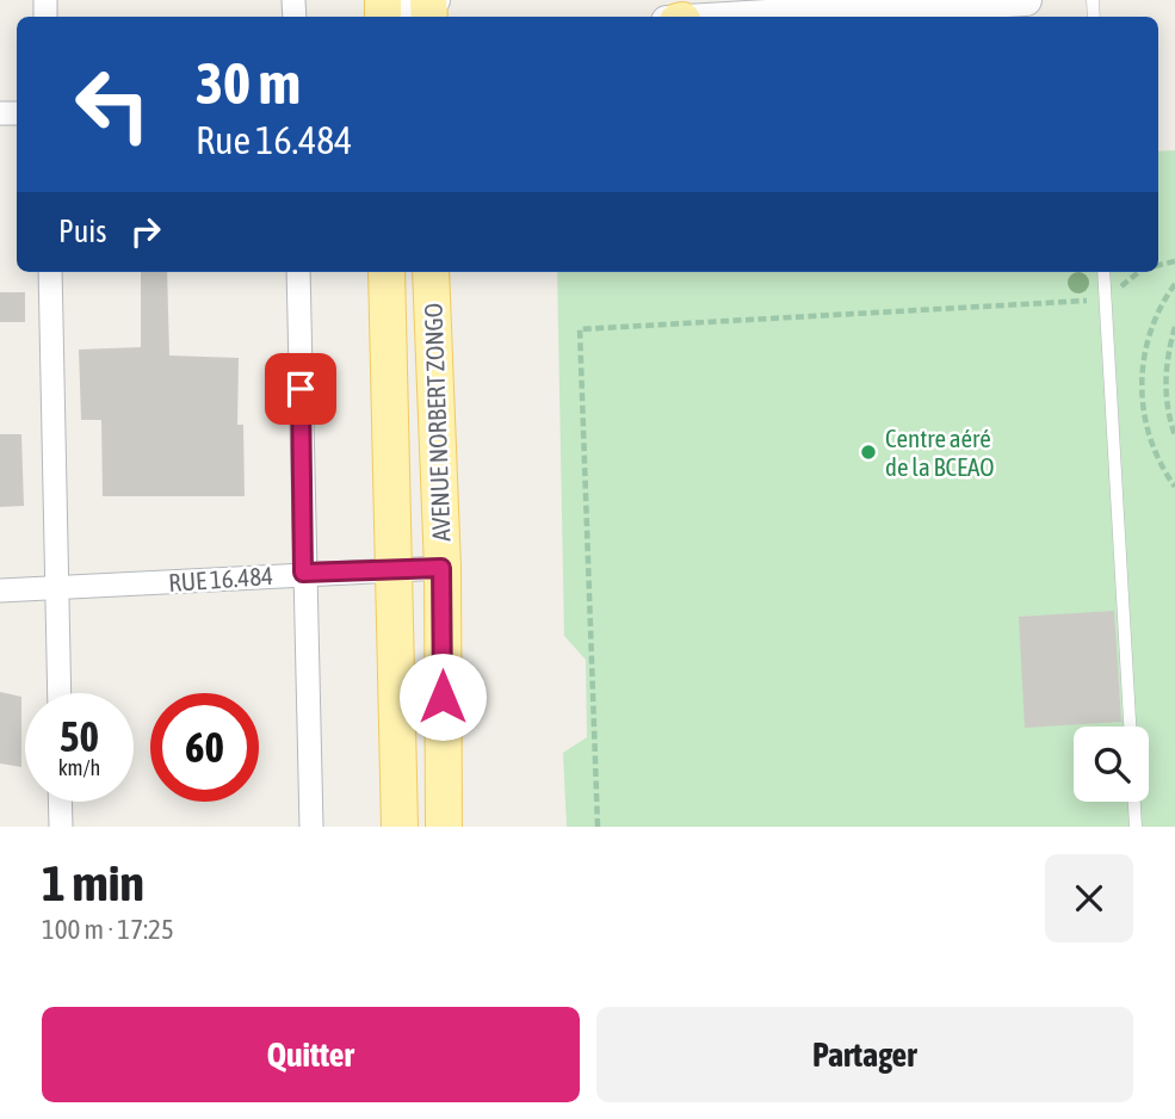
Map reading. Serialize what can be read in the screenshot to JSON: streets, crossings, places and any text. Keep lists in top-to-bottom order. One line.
{"streets":{"main road":["AVENUE NORBERT ZONGO"],"street":["RUE 16.484"]},"crossings":[["AVENUE NORBERT ZONGO","RUE 16.484"]],"places":["Centre aéré de la BCEAO"],"page":{"turn":["30 m","Rue 16.484"],"then":"Puis","speed":"50 km/h","limit":"60","heading":["1 min","100 m · 17:25"],"buttons":["Quitter","Partager"]}}
